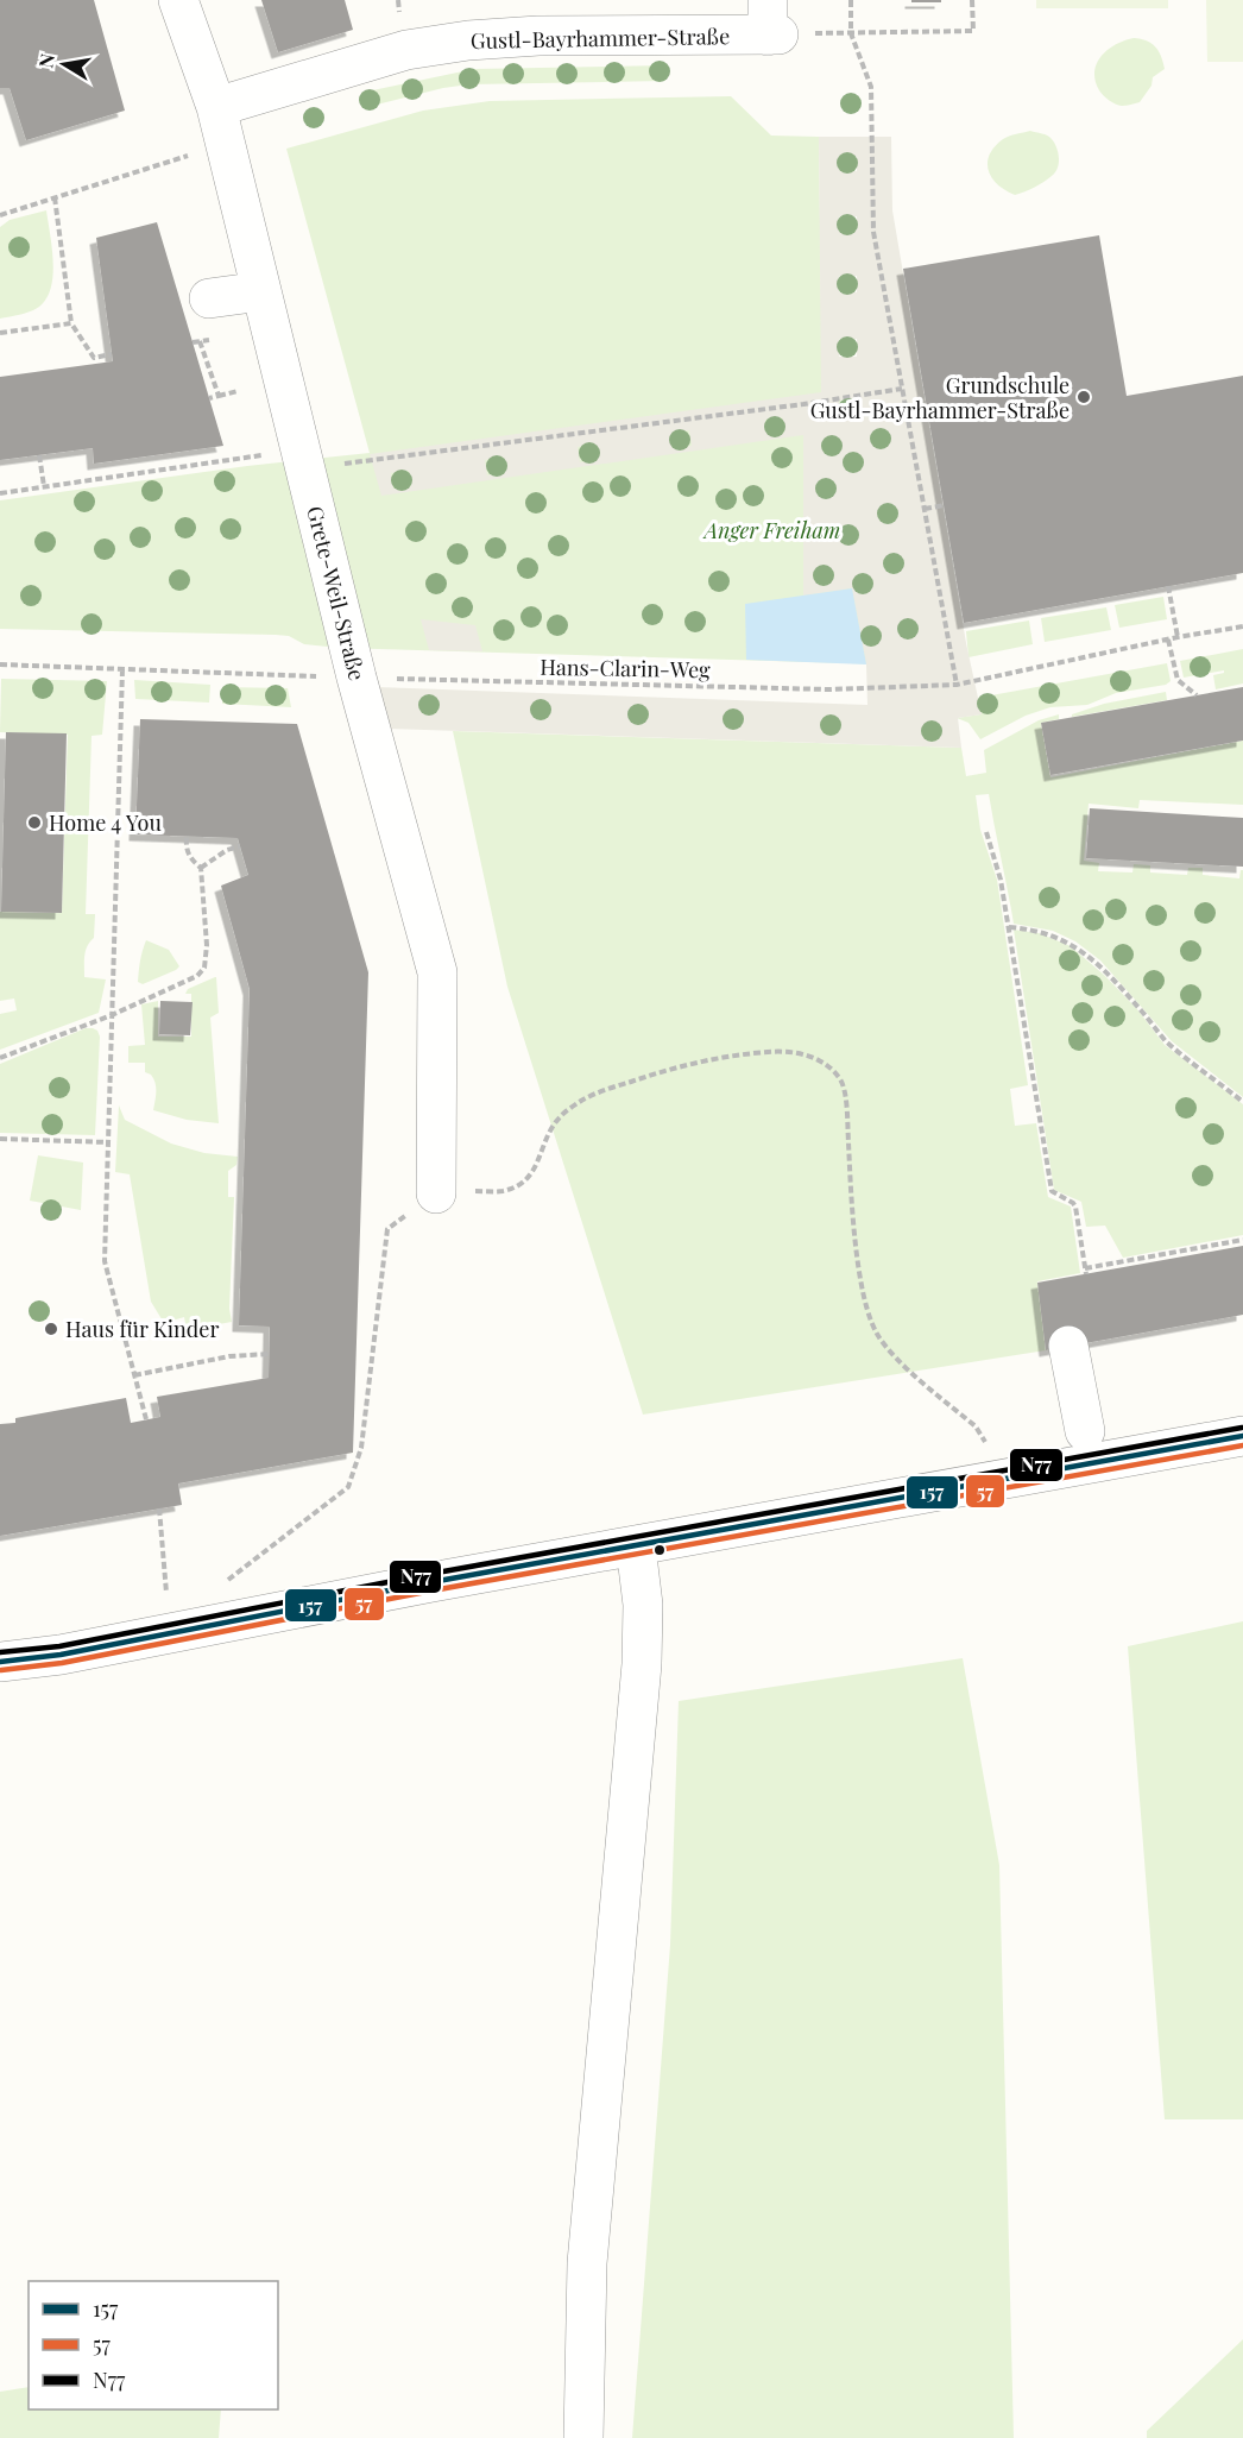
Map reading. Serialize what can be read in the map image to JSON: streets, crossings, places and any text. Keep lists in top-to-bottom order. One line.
{"streets":{"street":["Gustl-Bayrhammer-Straße","Grete-Weil-Straße"],"path":["Hans-Clarin-Weg"]},"crossings":[["Gustl-Bayrhammer-Straße","Grete-Weil-Straße"],["Grete-Weil-Straße","Hans-Clarin-Weg"]],"parks":["Anger Freiham"],"places":["Grundschule Gustl-Bayrhammer-Straße","Home 4 You","Haus für Kinder"],"lines":["transit line N77","transit line 157","transit line 57"],"legend":["157","57","N77"],"north":"left"}
